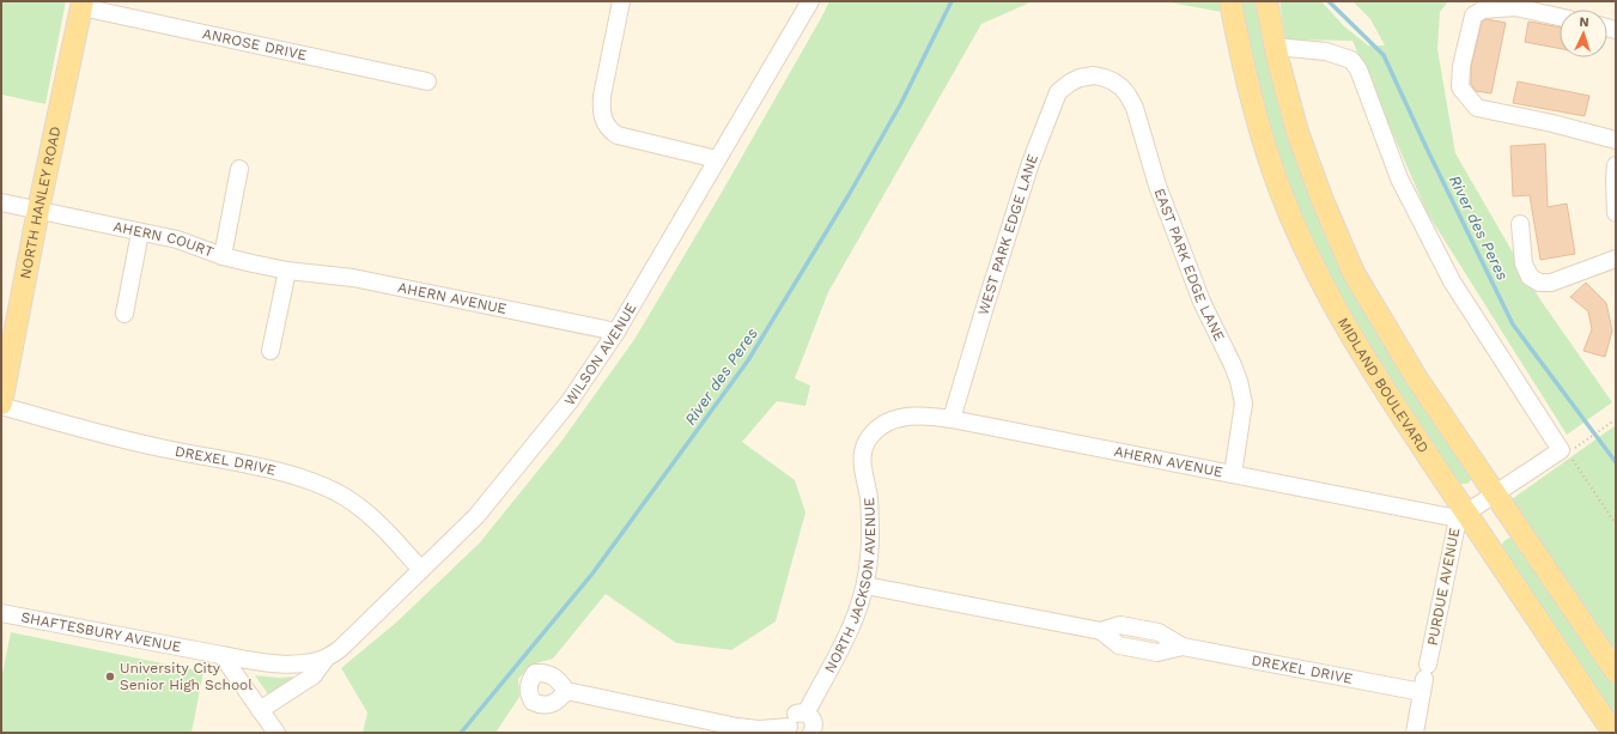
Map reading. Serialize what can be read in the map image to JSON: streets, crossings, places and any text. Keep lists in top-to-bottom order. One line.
{"streets":{"main road":["NORTH HANLEY ROAD","MIDLAND BOULEVARD"],"street":["ANROSE DRIVE","WEST PARK EDGE LANE","AHERN COURT","EAST PARK EDGE LANE","AHERN AVENUE","WILSON AVENUE","DREXEL DRIVE","NORTH JACKSON AVENUE","PURDUE AVENUE","SHAFTESBURY AVENUE"]},"crossings":[["ANROSE DRIVE","NORTH HANLEY ROAD"],["NORTH HANLEY ROAD","AHERN COURT"],["NORTH HANLEY ROAD","DREXEL DRIVE"],["WEST PARK EDGE LANE","EAST PARK EDGE LANE"],["WEST PARK EDGE LANE","AHERN AVENUE"],["AHERN COURT","AHERN AVENUE"],["EAST PARK EDGE LANE","AHERN AVENUE"],["AHERN AVENUE","WILSON AVENUE"],["AHERN AVENUE","MIDLAND BOULEVARD"],["AHERN AVENUE","NORTH JACKSON AVENUE"],["AHERN AVENUE","PURDUE AVENUE"],["WILSON AVENUE","DREXEL DRIVE"],["WILSON AVENUE","SHAFTESBURY AVENUE"],["MIDLAND BOULEVARD","PURDUE AVENUE"],["DREXEL DRIVE","NORTH JACKSON AVENUE"],["DREXEL DRIVE","PURDUE AVENUE"]],"water":["River des Peres"],"places":["University City Senior High School"],"north":"top"}
